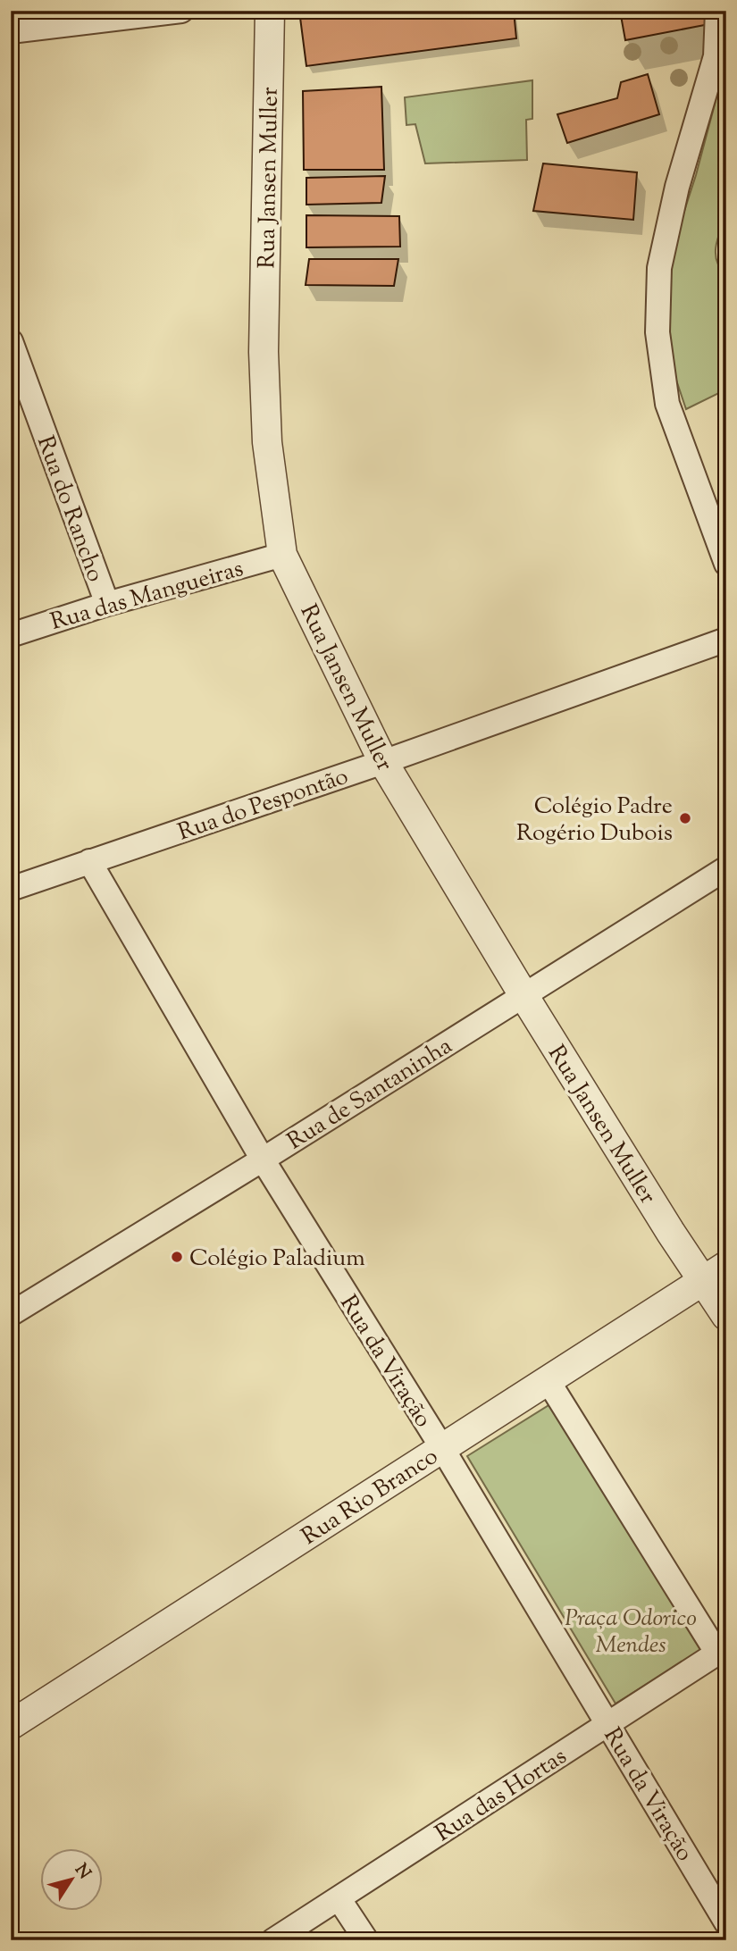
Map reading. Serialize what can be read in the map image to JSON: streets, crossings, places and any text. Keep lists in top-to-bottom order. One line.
{"streets":{"street":["Rua Jansen Muller","Rua do Rancho","Rua das Mangueiras","Rua do Pespontão","Rua de Santaninha","Rua da Viração","Rua Rio Branco","Rua das Hortas"]},"crossings":[["Rua Jansen Muller","Rua das Mangueiras"],["Rua Jansen Muller","Rua do Pespontão"],["Rua Jansen Muller","Rua de Santaninha"],["Rua Jansen Muller","Rua Rio Branco"],["Rua do Rancho","Rua das Mangueiras"],["Rua do Pespontão","Rua da Viração"],["Rua de Santaninha","Rua da Viração"],["Rua da Viração","Rua Rio Branco"],["Rua da Viração","Rua das Hortas"]],"parks":["Praça Odorico Mendes"],"places":["Colégio Padre Rogério Dubois","Colégio Paladium"],"north":"top right"}
